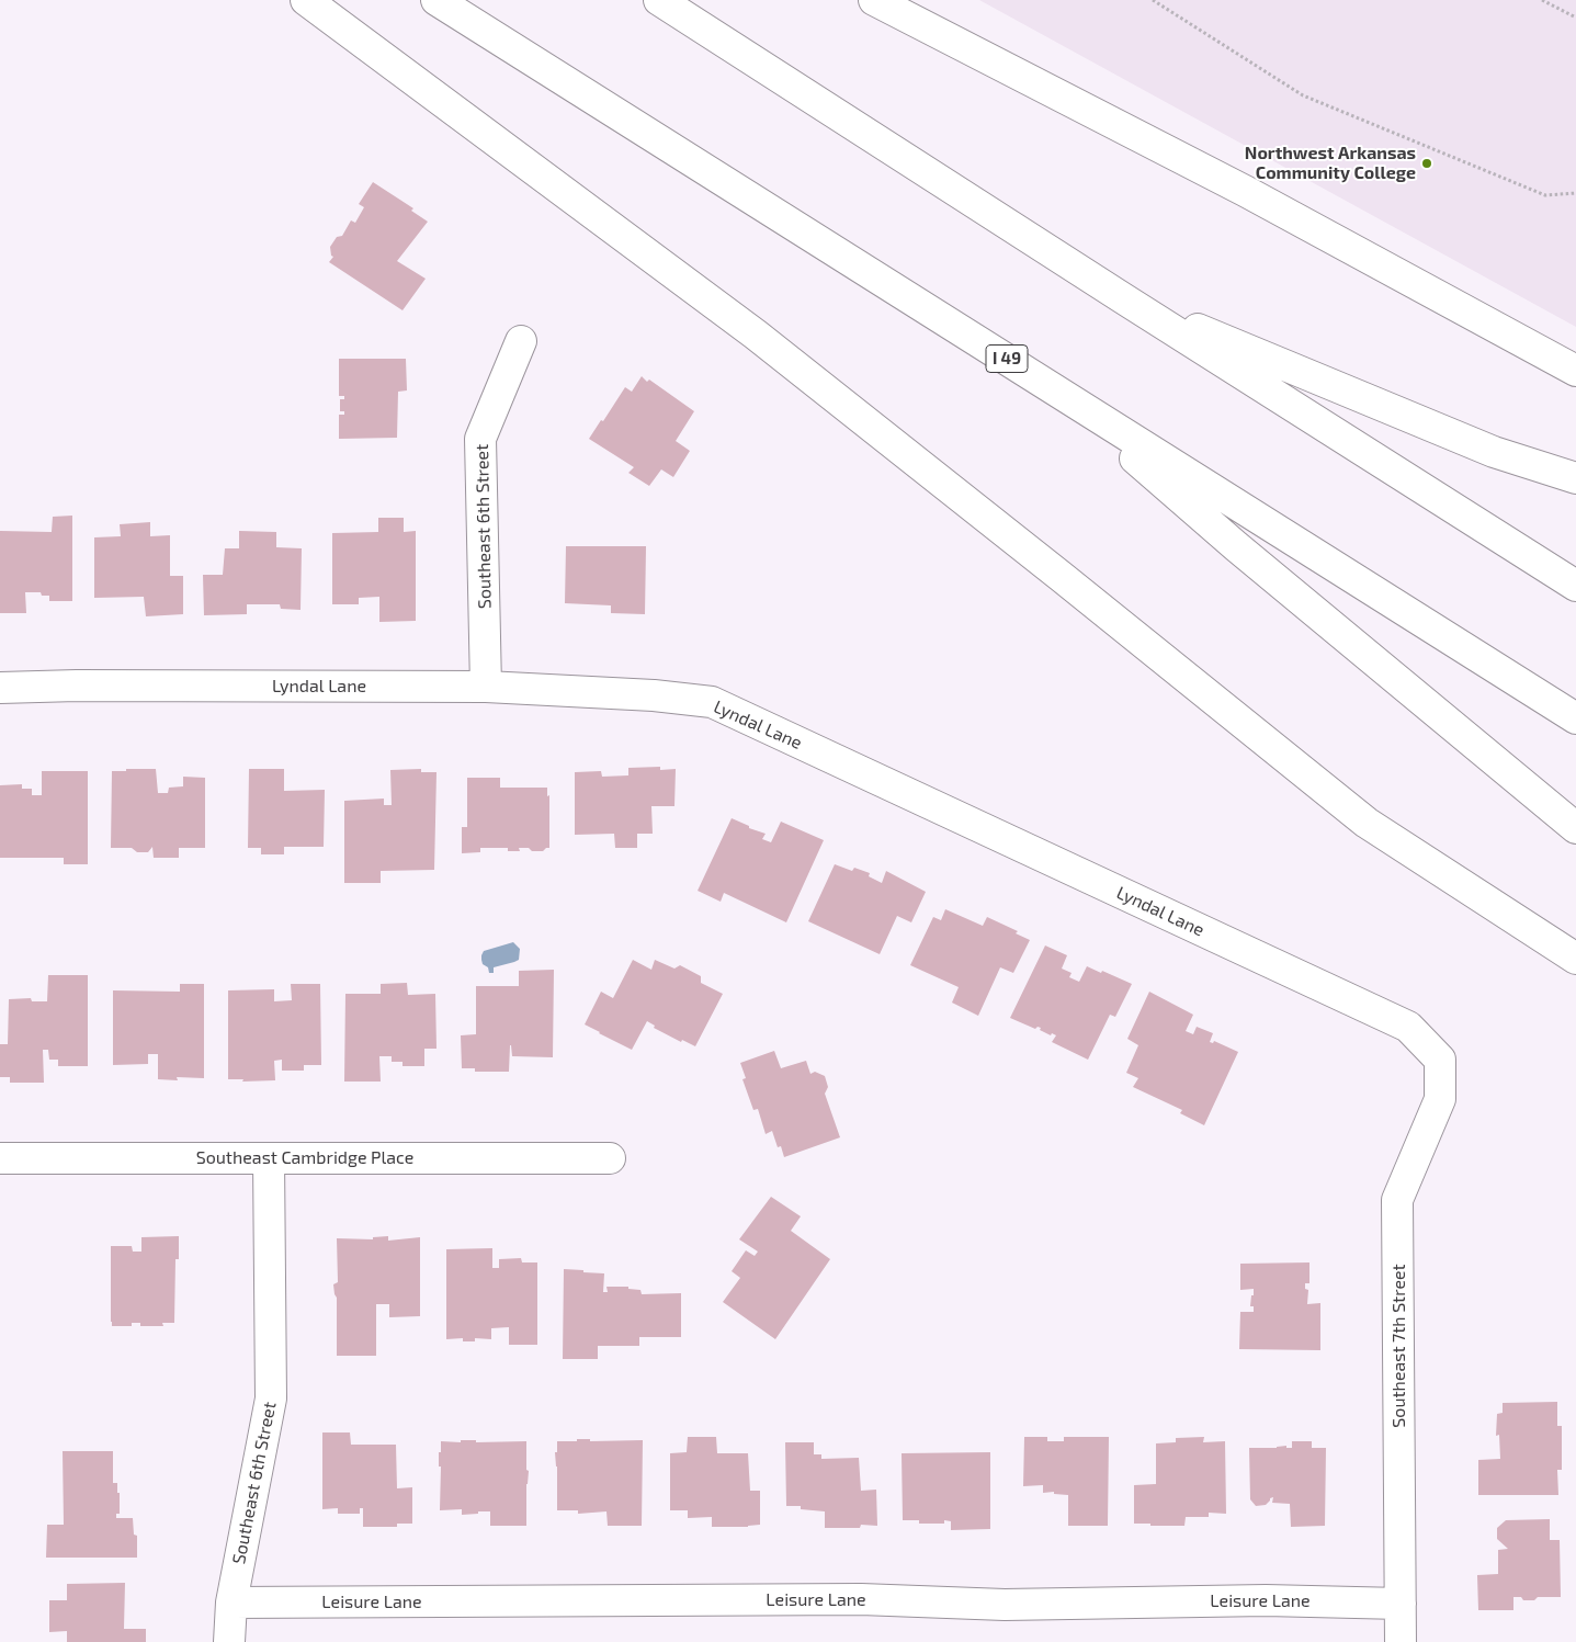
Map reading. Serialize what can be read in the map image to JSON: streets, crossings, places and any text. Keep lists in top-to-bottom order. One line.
{"streets":{"main road":["I 49","Southeast 6th Street","Lyndal Lane","Southeast Cambridge Place","Southeast 7th Street","Leisure Lane"]},"crossings":[["Southeast 6th Street","Lyndal Lane"],["Southeast 6th Street","Southeast Cambridge Place"],["Southeast 6th Street","Leisure Lane"],["Lyndal Lane","Southeast 7th Street"],["Southeast 7th Street","Leisure Lane"]],"places":["Northwest Arkansas Community College"]}
